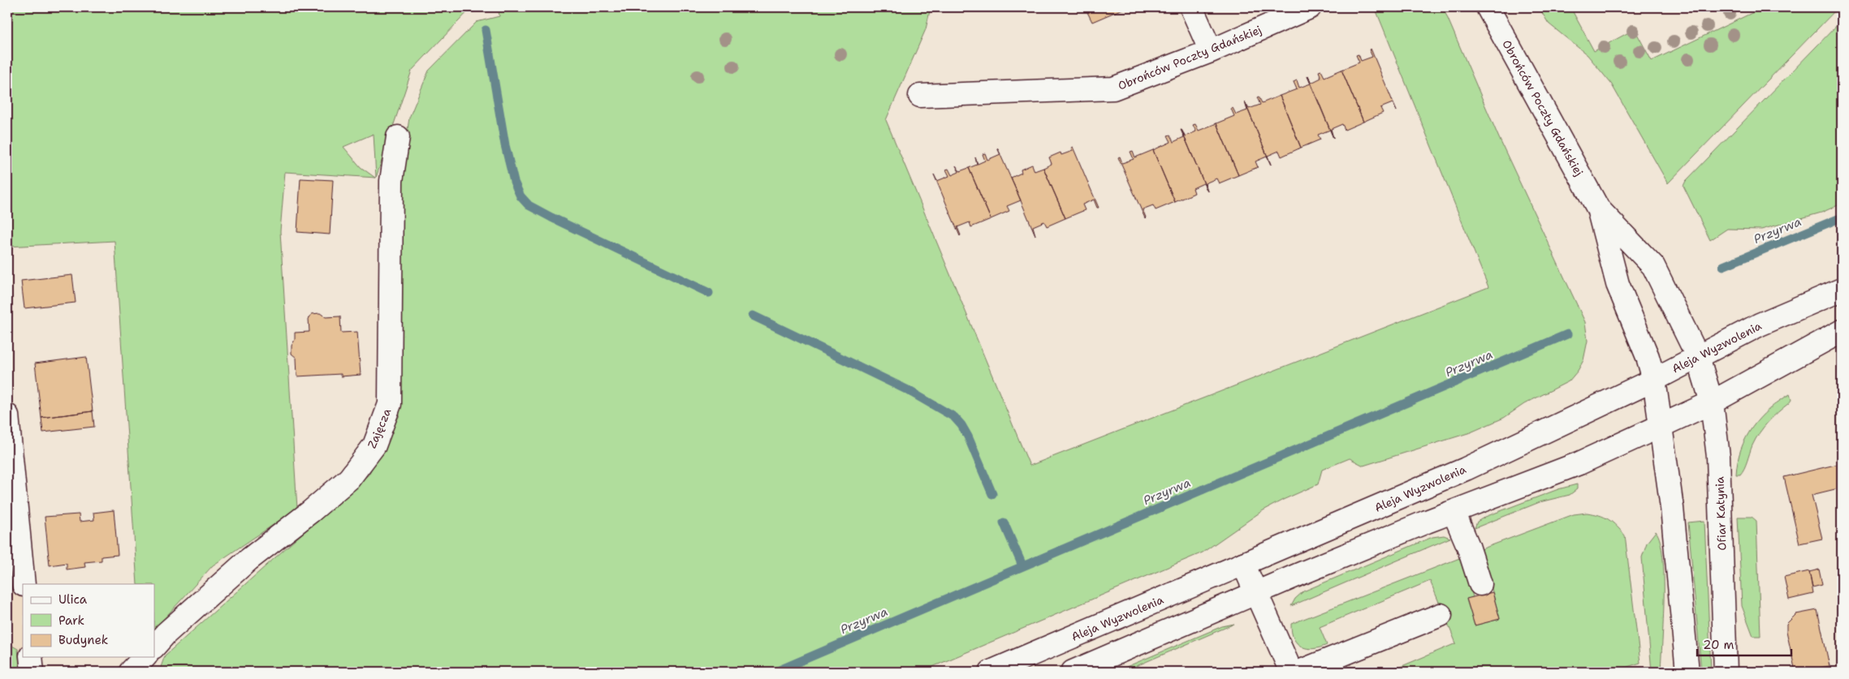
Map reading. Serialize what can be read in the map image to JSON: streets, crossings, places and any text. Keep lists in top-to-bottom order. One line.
{"streets":{"street":["Obrońców Poczty Gdańskiej","Aleja Wyzwolenia","Zajęcza","Ofiar Katynia"]},"crossings":[["Obrońców Poczty Gdańskiej","Aleja Wyzwolenia"],["Obrońców Poczty Gdańskiej","Ofiar Katynia"],["Aleja Wyzwolenia","Ofiar Katynia"]],"water":["Przyrwa"],"legend":["Ulica","Park","Budynek"],"scale_bar":"20 m"}
